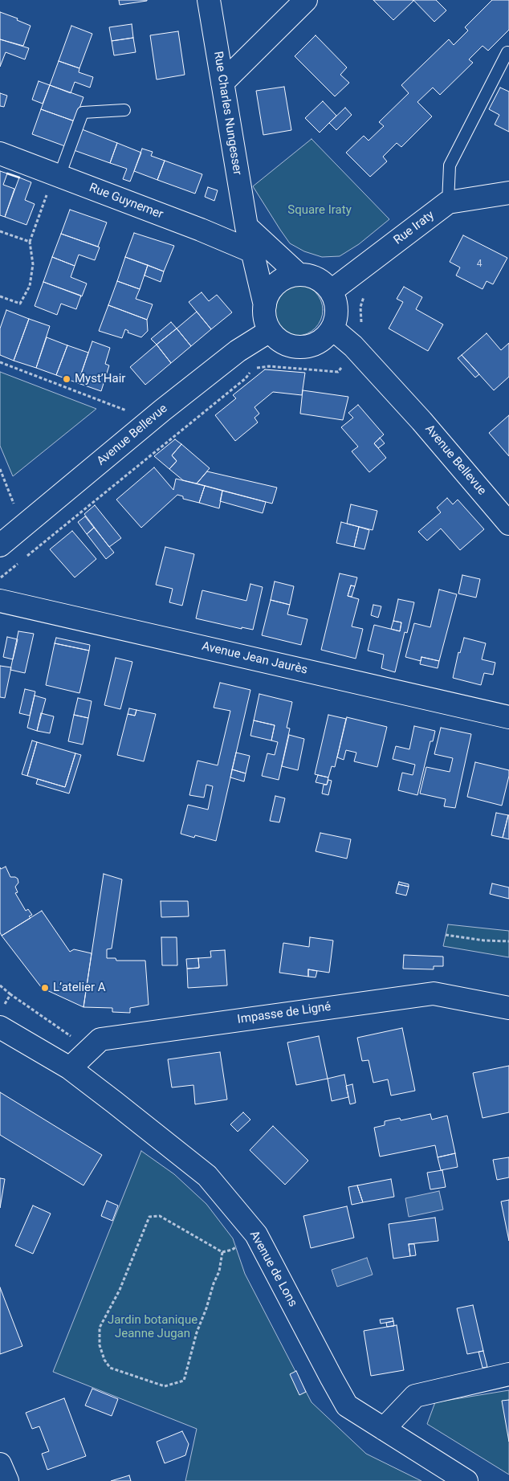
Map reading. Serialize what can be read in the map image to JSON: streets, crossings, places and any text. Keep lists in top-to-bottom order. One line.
{"streets":{"street":["Rue Charles Nungesser","Rue Guynemer","Rue Iraty","Avenue Bellevue","Avenue Jean Jaurès","Impasse de Ligné","Avenue de Lons"]},"crossings":[["Rue Charles Nungesser","Rue Guynemer"],["Rue Charles Nungesser","Rue Iraty"],["Rue Charles Nungesser","Avenue Bellevue"],["Rue Iraty","Avenue Bellevue"],["Impasse de Ligné","Avenue de Lons"]],"parks":["Square Iraty","Jardin botanique Jeanne Jugan"],"places":["Myst’Hair","L’atelier A"],"house_numbers":["4"]}
